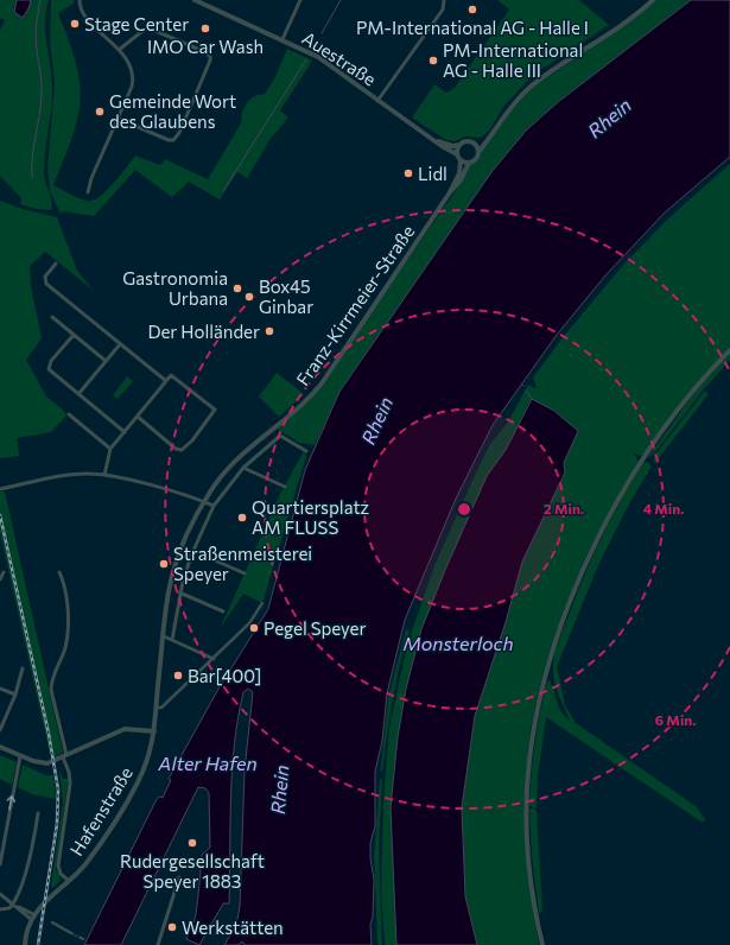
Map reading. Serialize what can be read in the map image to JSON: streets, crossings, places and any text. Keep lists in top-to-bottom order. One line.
{"streets":{"street":["Auestraße","Franz-Kirrmeier-Straße","Hafenstraße"]},"crossings":[["Auestraße","Franz-Kirrmeier-Straße"],["Franz-Kirrmeier-Straße","Hafenstraße"]],"water":["Rhein","Monsterloch","Alter Hafen"],"places":["PM-International AG - Halle I","Stage Center","IMO Car Wash","PM-International AG - Halle III","Gemeinde Wort des Glaubens","Lidl","Gastronomia Urbana","Box45 Ginbar","Der Holländer","Quartiersplatz AM FLUSS","Straßenmeisterei Speyer","Pegel Speyer","Bar[400]","Rudergesellschaft Speyer 1883","Werkstätten"],"rings":["2 Min.","4 Min.","6 Min."]}
